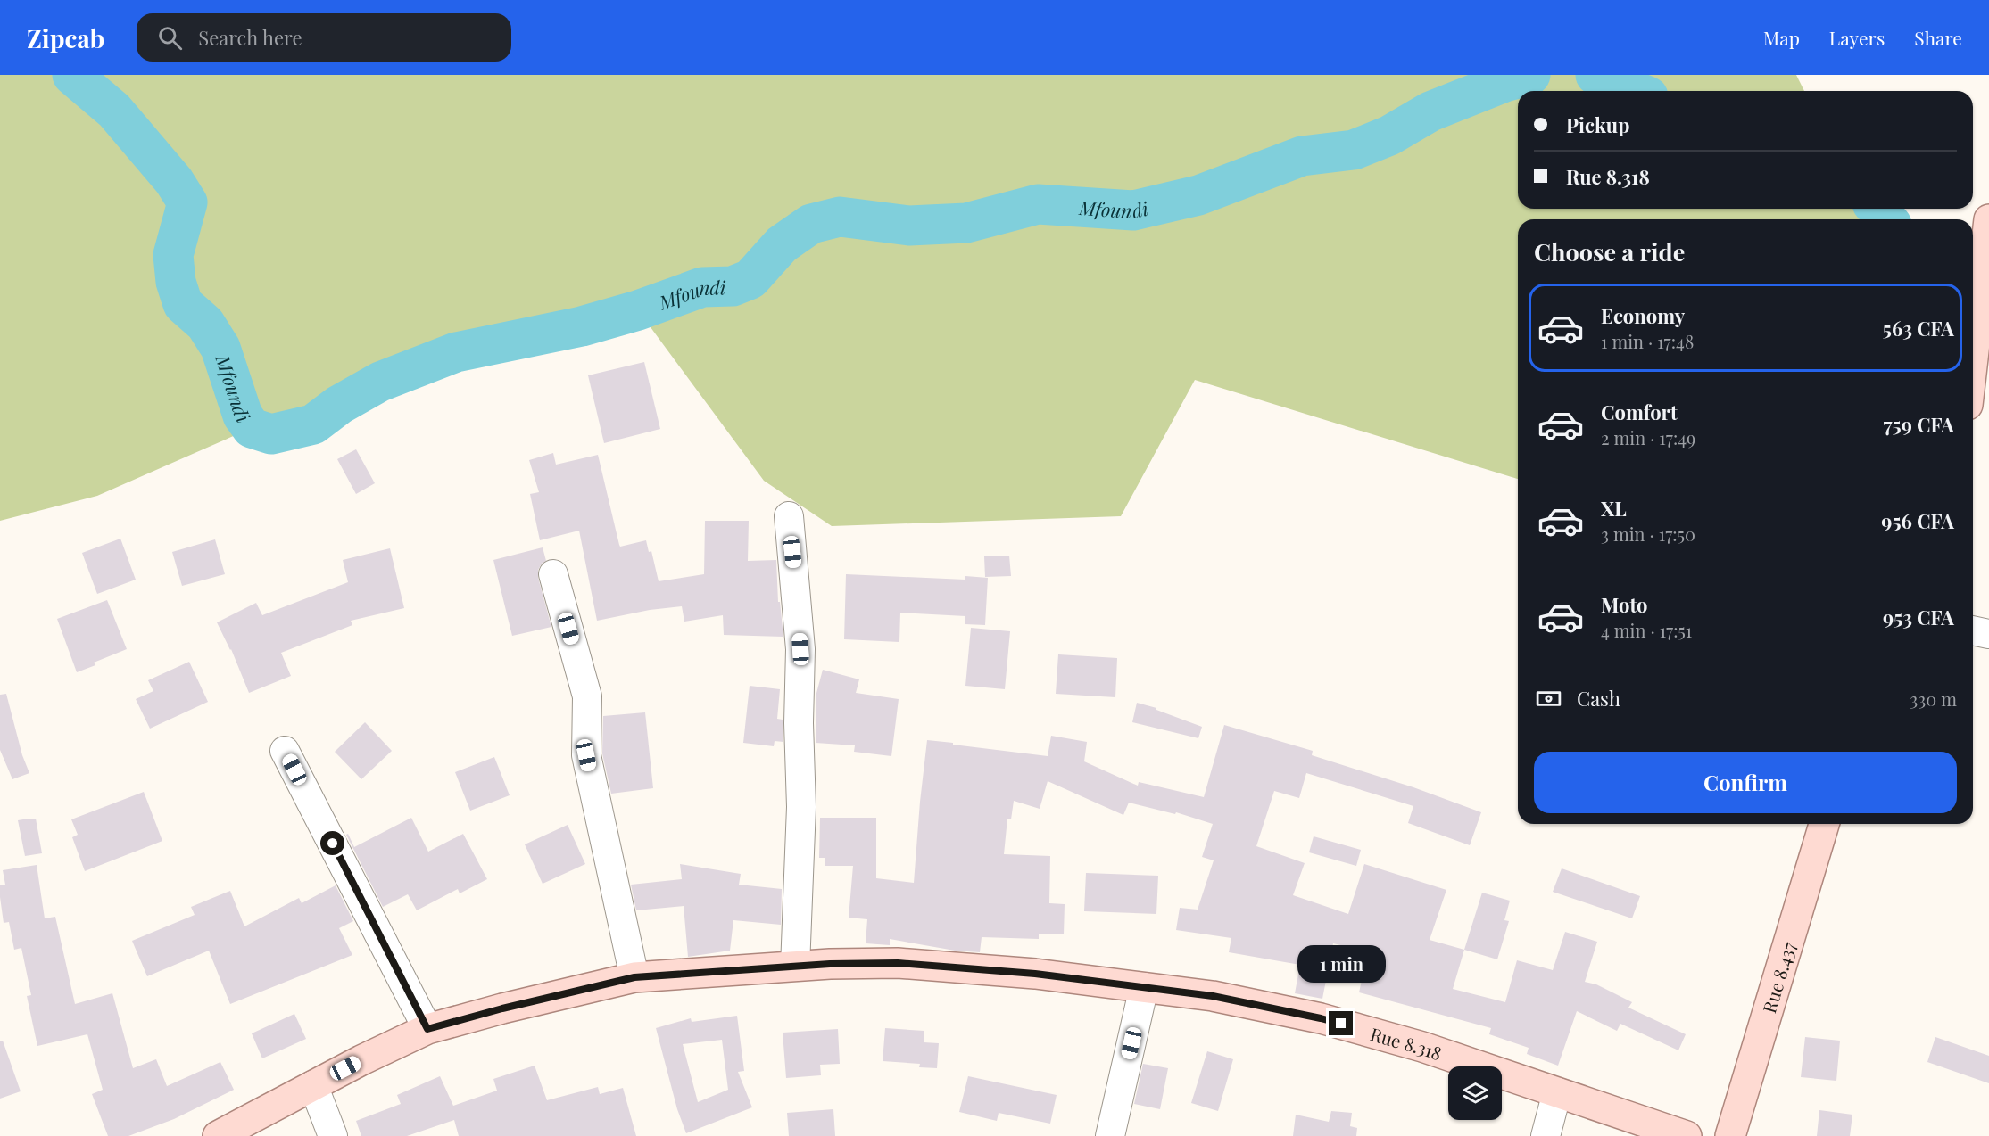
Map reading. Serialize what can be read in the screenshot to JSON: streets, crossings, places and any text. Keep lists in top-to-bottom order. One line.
{"streets":{"main road":["Rue 8.437","Rue 8.318"]},"water":["Mfoundi"],"page":{"header":"Zipcab","search":"Search here","nav":["Map","Layers","Share"],"banner":["Pickup","Rue 8.318"],"heading":"Choose a ride","list":[{"name":"Economy","note":"1 min · 17:48","value":"563 CFA"},{"name":"Comfort","note":"2 min · 17:49","value":"759 CFA"},{"name":"XL","note":"3 min · 17:50","value":"956 CFA"},{"name":"Moto","note":"4 min · 17:51","value":"953 CFA"}],"pay":["Cash","330 m"],"buttons":"Confirm","bubble":"1 min"}}
